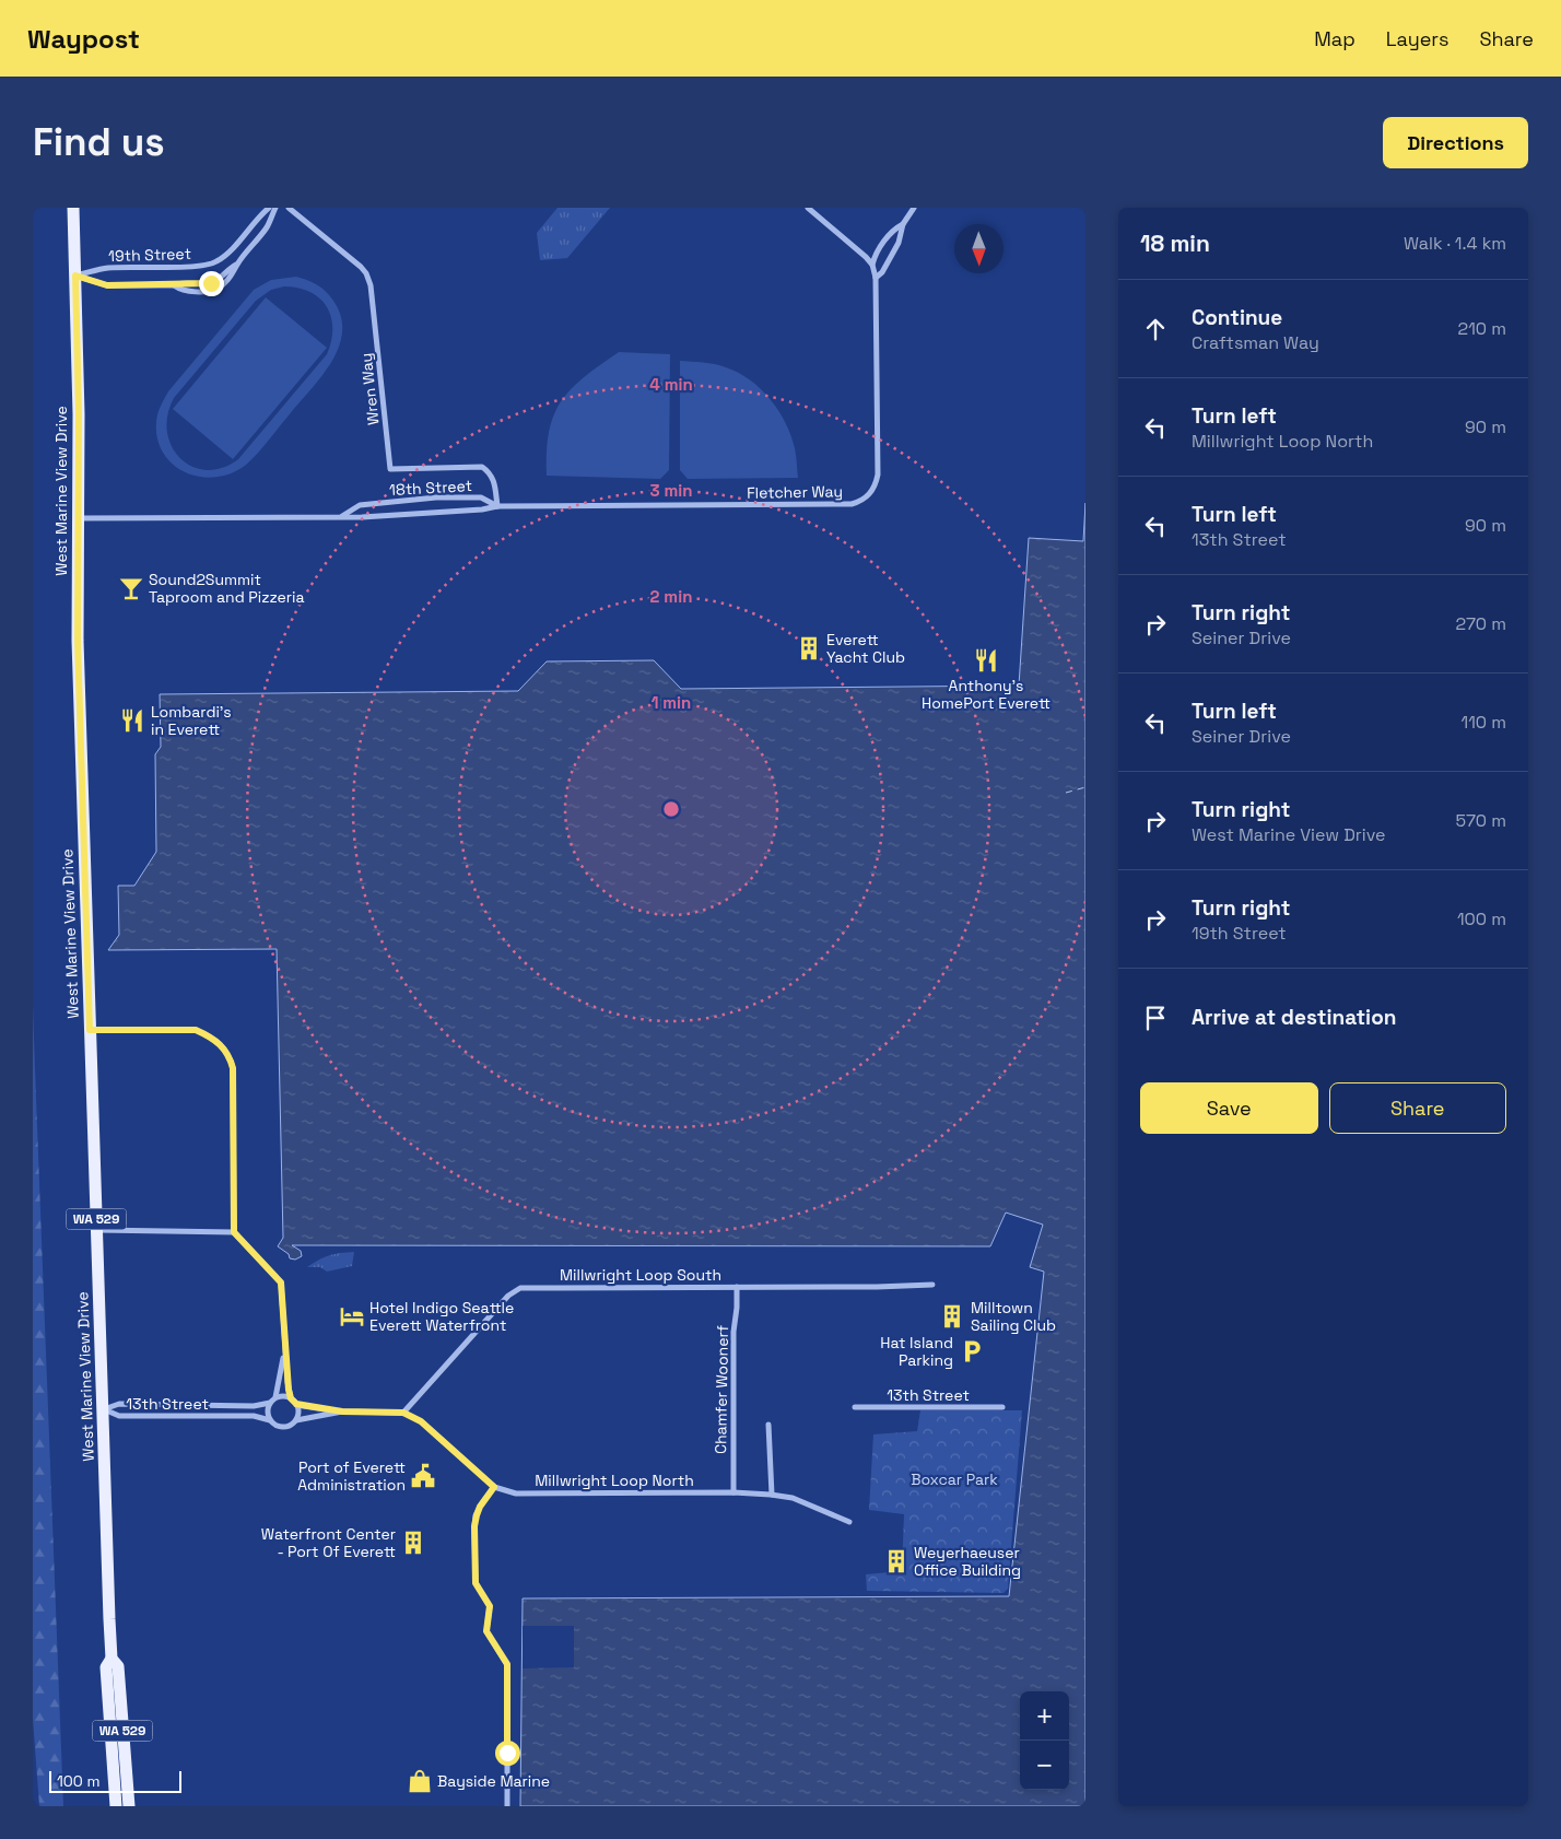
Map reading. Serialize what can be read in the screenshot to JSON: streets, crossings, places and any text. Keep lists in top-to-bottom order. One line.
{"streets":{"main road":["West Marine View Drive","WA 529"],"street":["19th Street","Wren Way","18th Street","Fletcher Way","Millwright Loop South","Chamfer Woonerf","13th Street","Millwright Loop North"]},"crossings":[["19th Street","West Marine View Drive"],["Wren Way","18th Street"],["Wren Way","Fletcher Way"],["18th Street","West Marine View Drive"],["18th Street","Fletcher Way"],["West Marine View Drive","13th Street"],["Millwright Loop South","Chamfer Woonerf"],["Millwright Loop South","Millwright Loop North"],["Chamfer Woonerf","Millwright Loop North"]],"parks":["Boxcar Park"],"places":{"bar":["Sound2Summit Taproom and Pizzeria"],"building":["Everett Yacht Club","Milltown Sailing Club","Waterfront Center - Port Of Everett","Weyerhaeuser Office Building"],"restaurant":["Anthony's HomePort Everett","Lombardi's in Everett"],"hotel":["Hotel Indigo Seattle Everett Waterfront"],"parking":["Hat Island Parking"],"public building":["Port of Everett Administration"],"shop":["Bayside Marine"]},"scale_bar":"100 m","north":"bottom","page":{"header":"Waypost","nav":["Map","Layers","Share"],"buttons":["Directions",["Save","Share"]],"title":"Find us","heading":["18 min","Walk · 1.4 km"],"list":[["Continue","Craftsman Way","210 m"],["Turn left","Millwright Loop North","90 m"],["Turn left","13th Street","90 m"],["Turn right","Seiner Drive","270 m"],["Turn left","Seiner Drive","110 m"],["Turn right","West Marine View Drive","570 m"],["Turn right","19th Street","100 m"],"Arrive at destination"],"map_buttons":["+","−"],"scale":"100 m"},"rings":["4 min","3 min","2 min","1 min"]}
